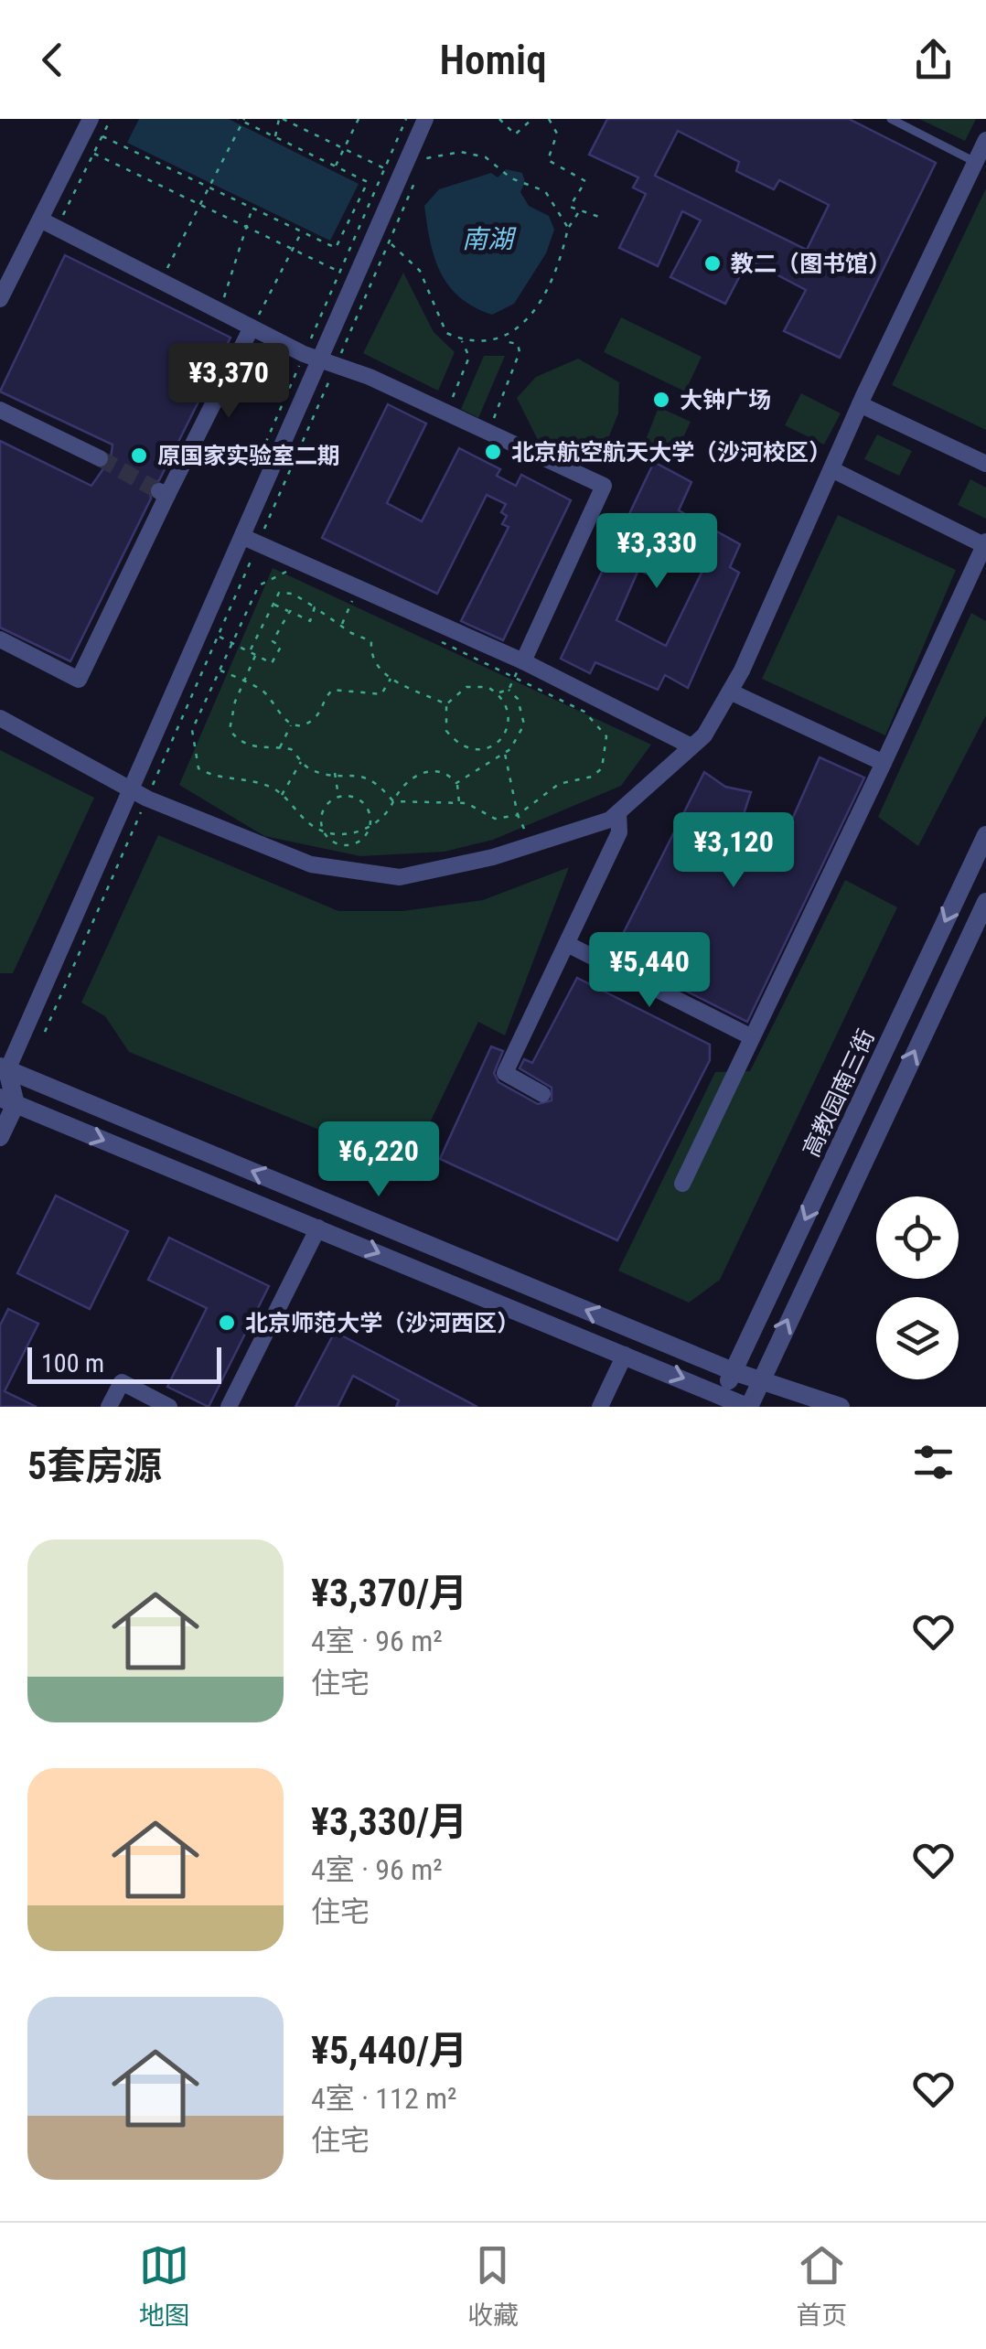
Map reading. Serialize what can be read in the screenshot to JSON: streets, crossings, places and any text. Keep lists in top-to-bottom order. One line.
{"streets":{"street":["高教园南三街"]},"water":["南湖"],"places":["教二（图书馆）","大钟广场","北京航空航天大学（沙河校区）","原国家实验室二期","北京师范大学（沙河西区）"],"scale_bar":"100 m","page":{"header":"Homiq","price":["¥3,370","¥3,330","¥3,120","¥5,440","¥6,220"],"scale":"100 m","heading":"5套房源","list":[{"name":"¥3,370/月","note":"4室 · 96 m² · 住宅"},{"name":"¥3,330/月","note":"4室 · 96 m² · 住宅"},{"name":"¥5,440/月","note":"4室 · 112 m² · 住宅"}],"tabs":["地图","收藏","首页"]}}
